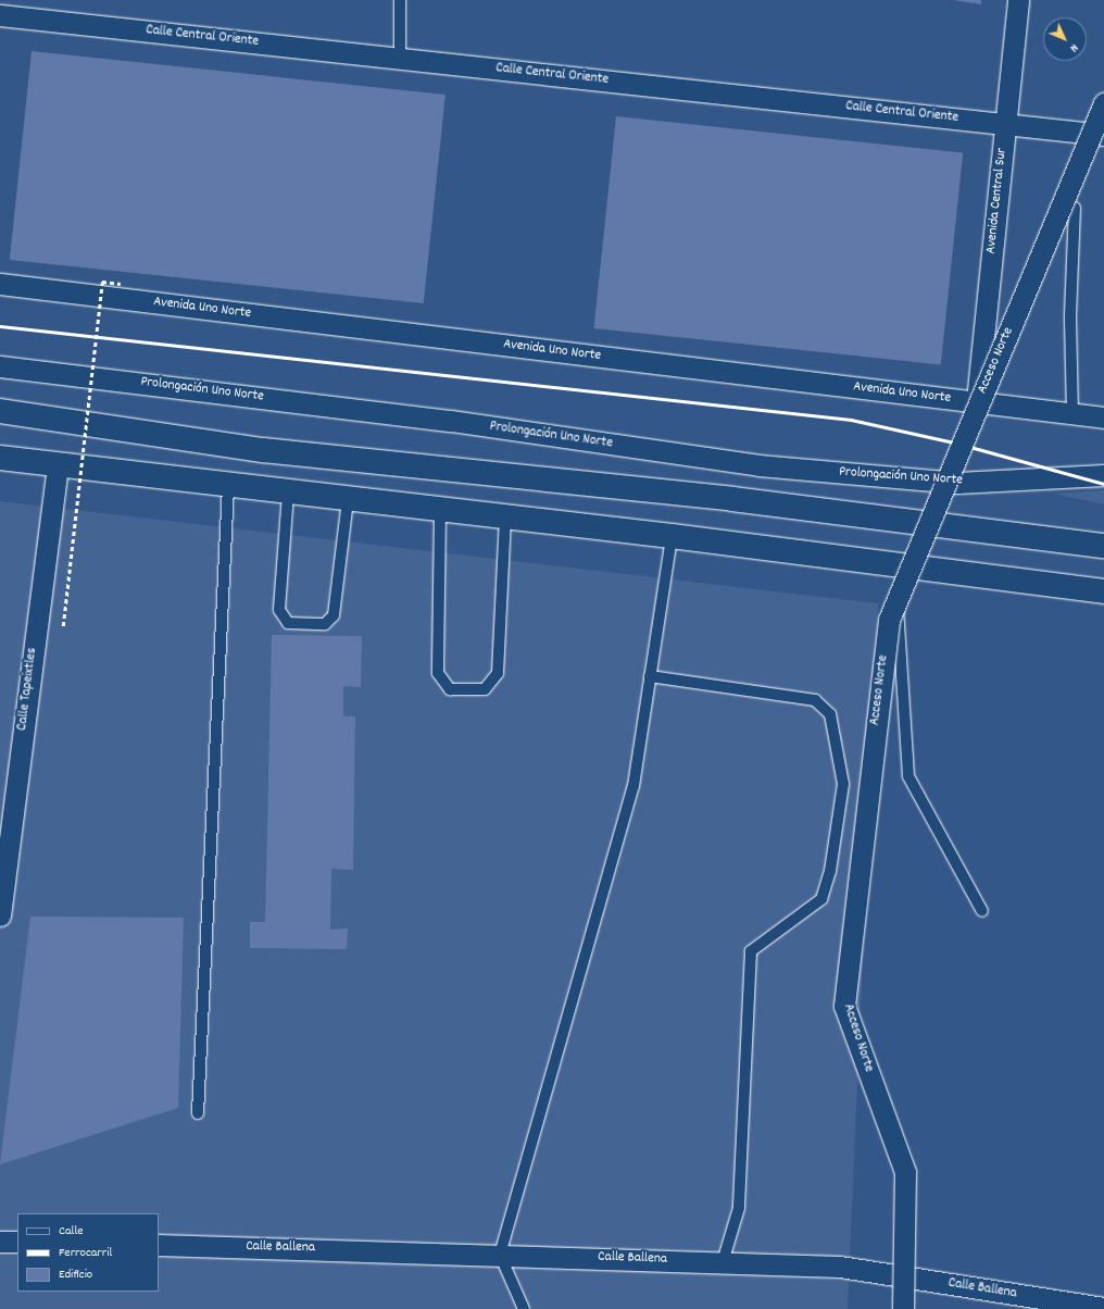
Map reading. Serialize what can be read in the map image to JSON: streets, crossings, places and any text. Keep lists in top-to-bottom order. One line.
{"streets":{"street":["Calle Central Oriente","Avenida Central Sur","Avenida Uno Norte","Acceso Norte","Prolongación Uno Norte","Calle Tapeixtles","Calle Ballena"]},"crossings":[["Calle Central Oriente","Avenida Central Sur"],["Avenida Central Sur","Avenida Uno Norte"]],"legend":["Calle","Ferrocarril","Edificio"],"north":"bottom right"}
